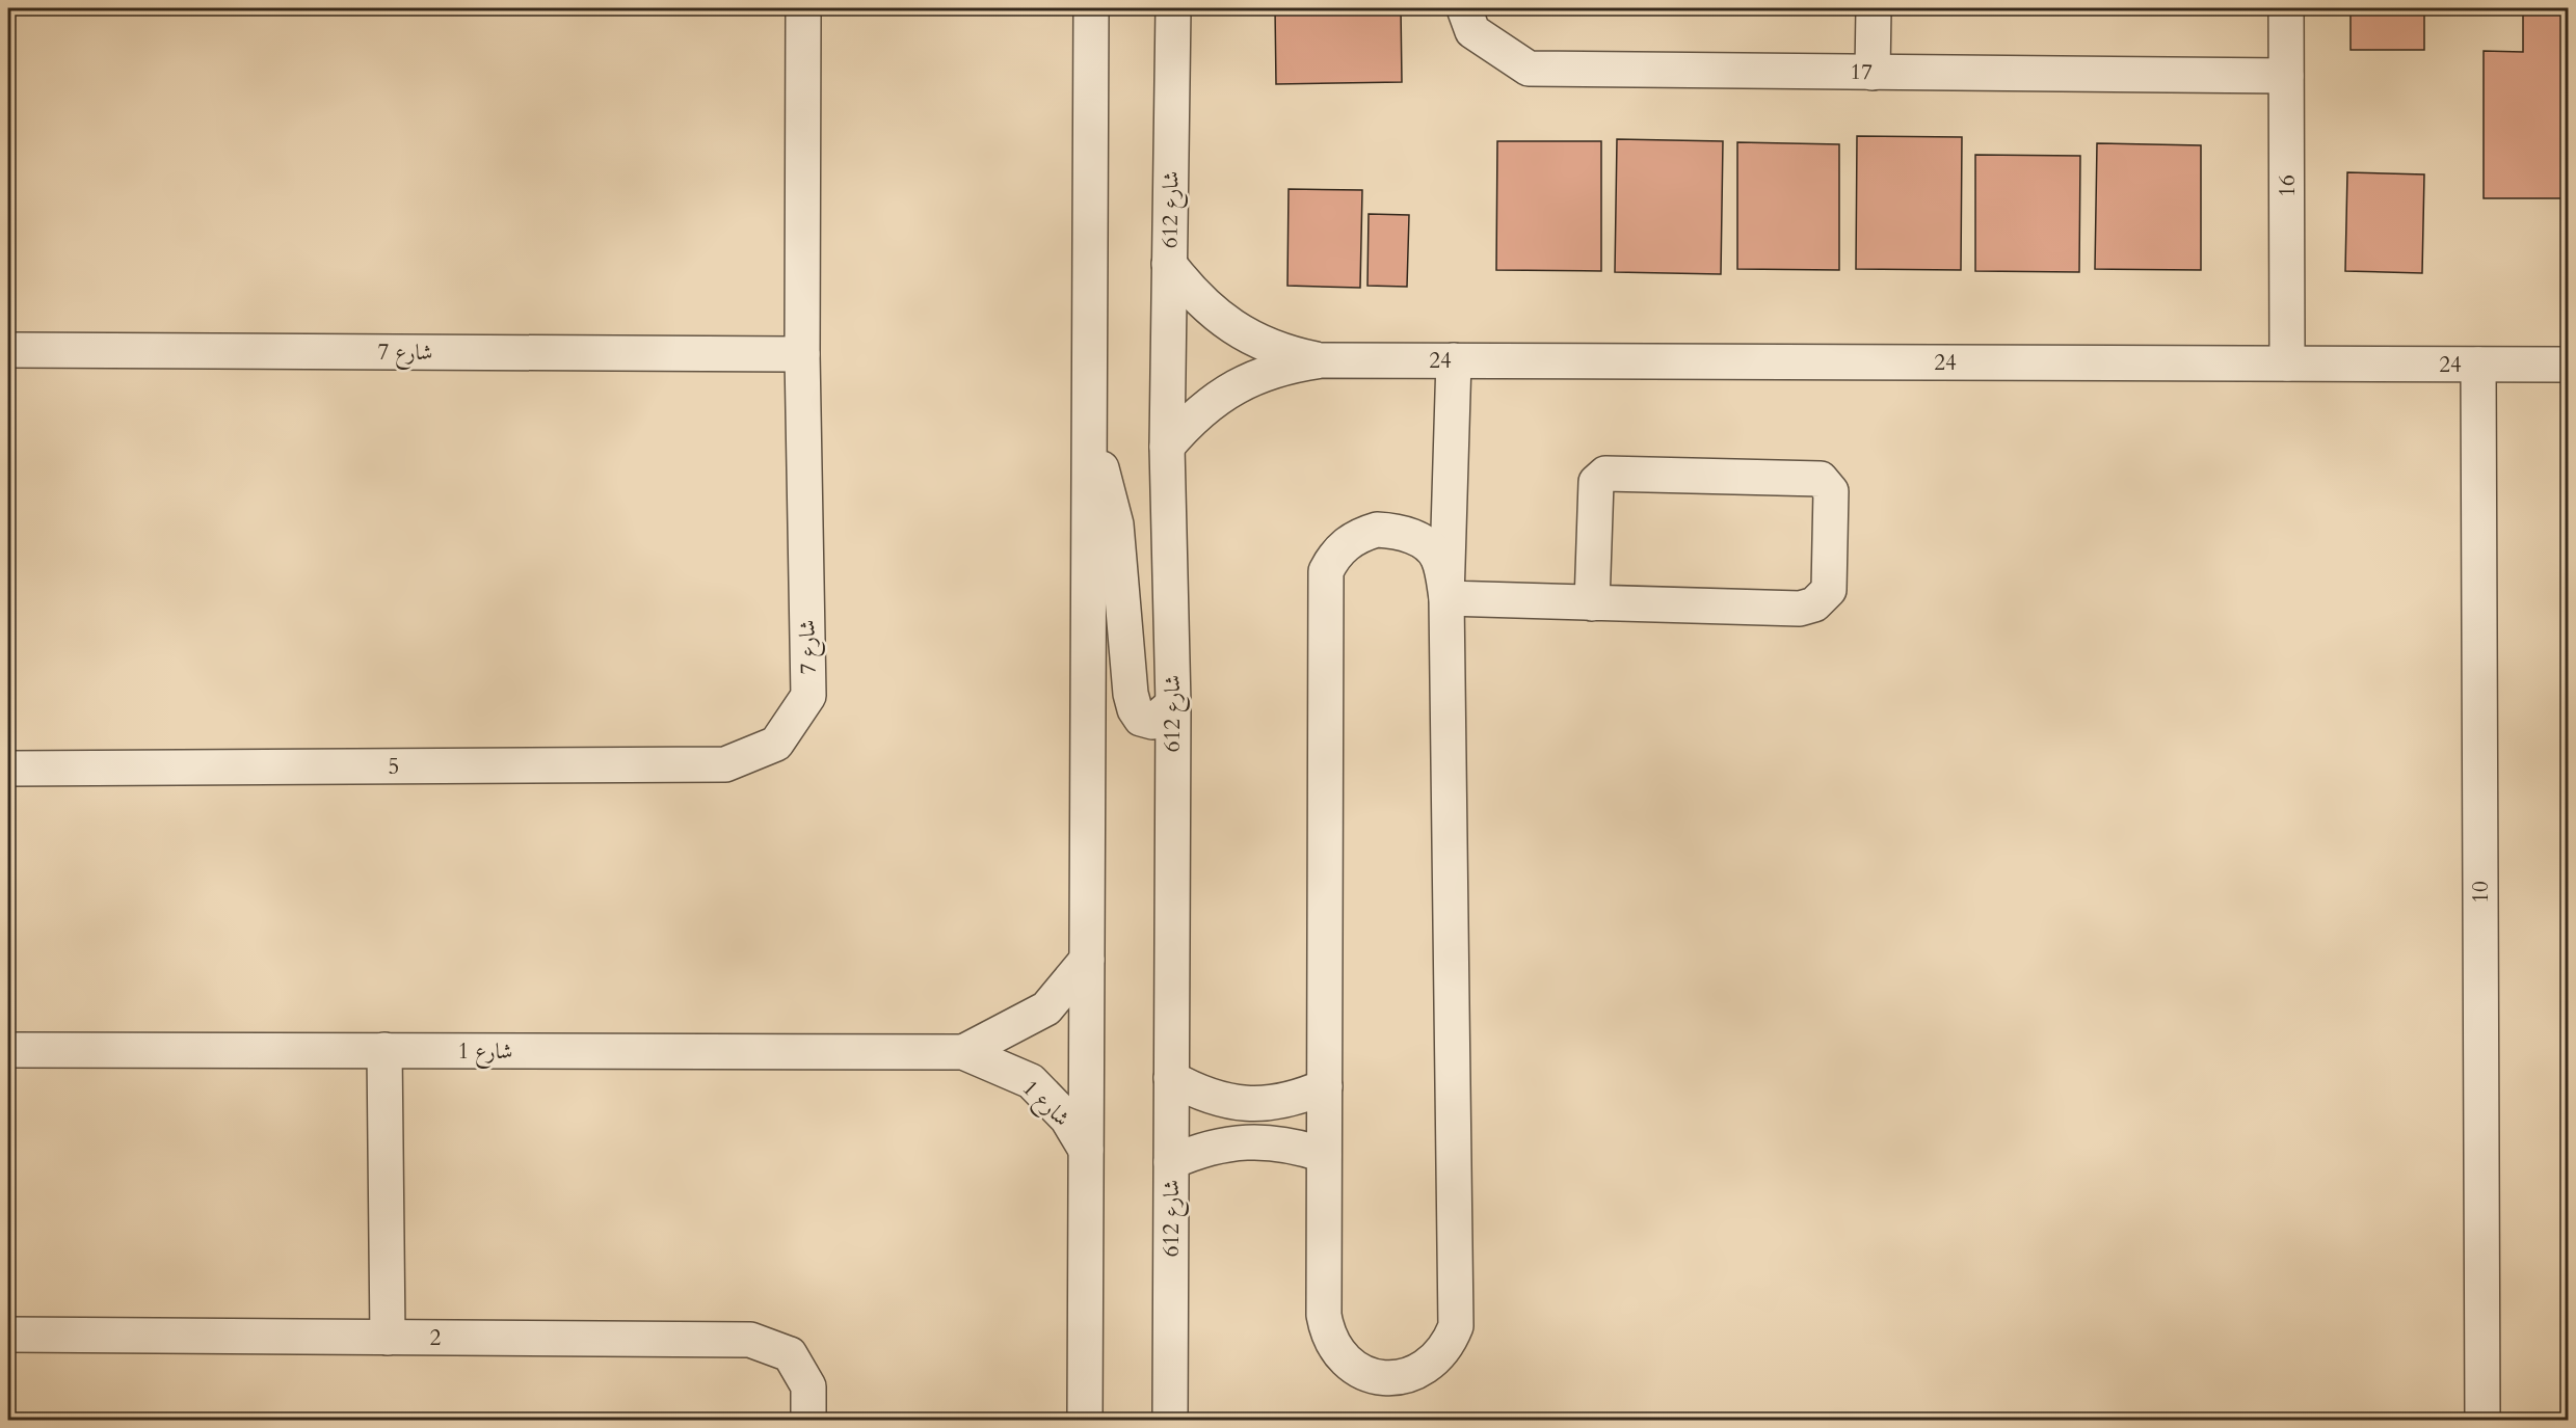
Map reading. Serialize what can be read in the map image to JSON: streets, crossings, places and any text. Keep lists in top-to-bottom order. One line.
{"streets":{"street":["17","16","شارع 612","شارع 7","24","5","10","شارع 1","2"]},"crossings":[["17","16"],["16","24"],["شارع 612","24"],["شارع 7","5"],["24","10"]]}
